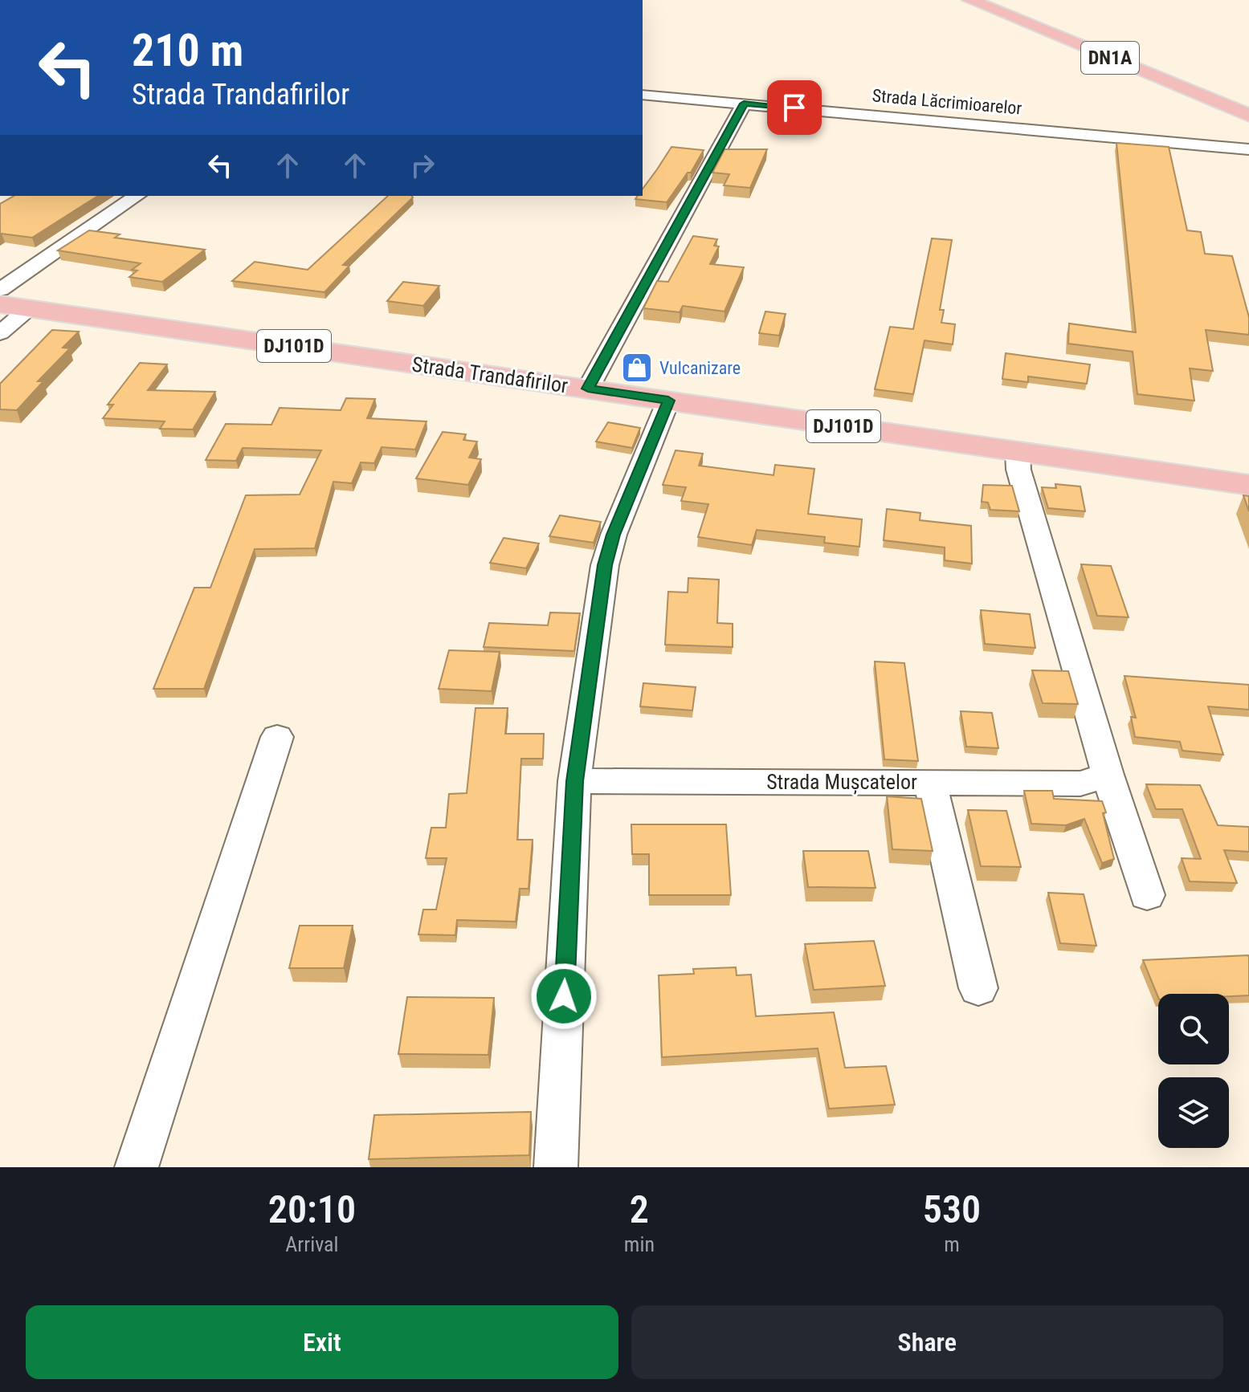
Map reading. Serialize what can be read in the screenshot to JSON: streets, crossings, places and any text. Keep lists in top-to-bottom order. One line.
{"streets":{"main road":["DN1A","DJ101D","Strada Trandafirilor"],"street":["Strada Lăcrimioarelor","Strada Mușcatelor"]},"crossings":[["DJ101D","Strada Trandafirilor"]],"places":{"shop":["Vulcanizare"]},"page":{"turn":["210 m","Strada Trandafirilor"],"eta":["20:10","Arrival","2","min","530","m"],"buttons":["Exit","Share"]}}
